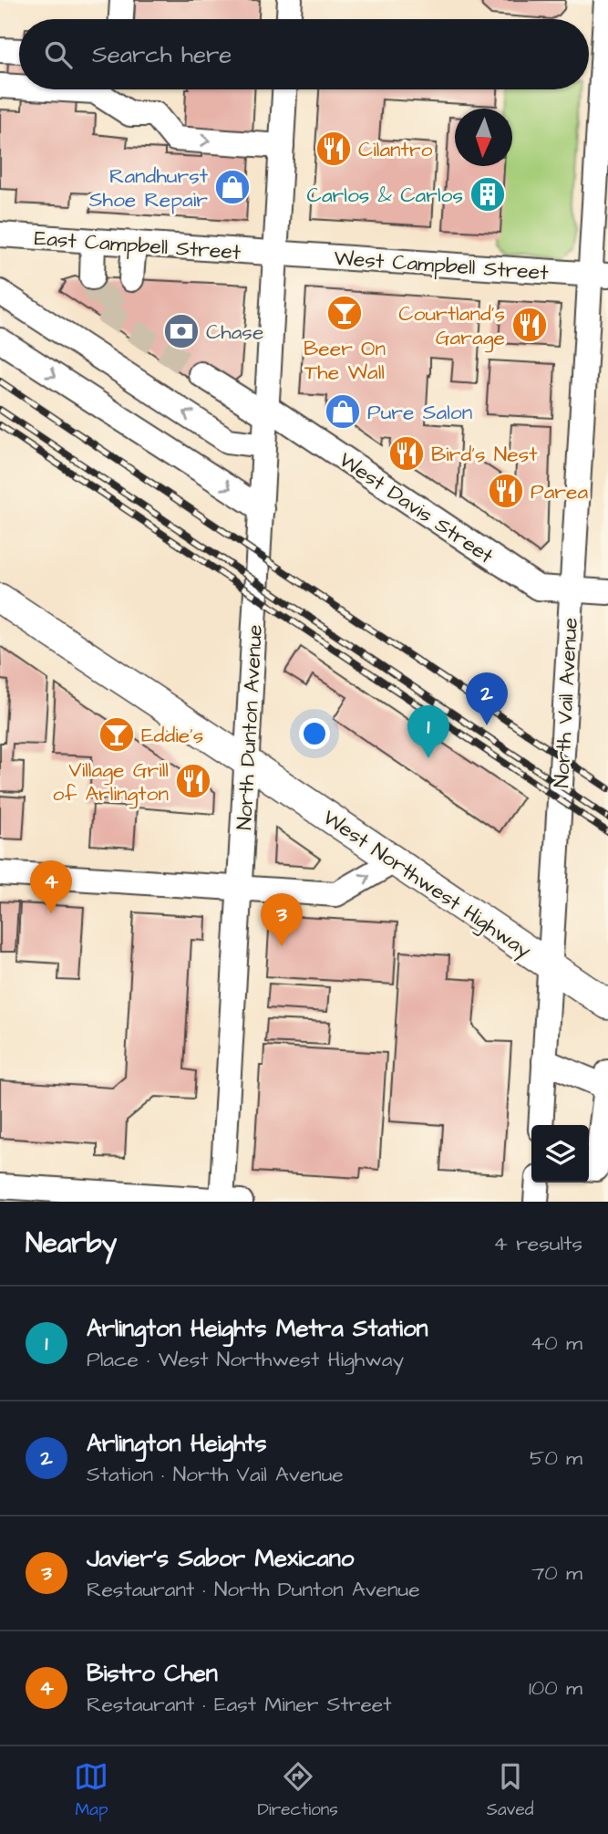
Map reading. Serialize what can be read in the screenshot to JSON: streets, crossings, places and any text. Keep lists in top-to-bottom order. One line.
{"streets":{"main road":["West Northwest Highway"],"street":["East Campbell Street","West Campbell Street","West Davis Street","North Vail Avenue","North Dunton Avenue"]},"crossings":[["East Campbell Street","West Campbell Street"],["East Campbell Street","North Dunton Avenue"],["West Campbell Street","North Vail Avenue"],["West Campbell Street","North Dunton Avenue"],["West Davis Street","North Vail Avenue"],["West Davis Street","North Dunton Avenue"],["North Vail Avenue","West Northwest Highway"],["North Dunton Avenue","West Northwest Highway"]],"places":{"restaurant":["Cilantro","Courtland's Garage","Bird's Nest","Parea","Village Grill of Arlington"],"shop":["Randhurst Shoe Repair","Pure Salon"],"building":["Carlos & Carlos"],"bar":["Beer On The Wall","Eddie's"],"bank":["Chase"]},"north":"bottom","page":{"search":"Search here","pins":["2","1","4","3"],"heading":["Nearby","4 results"],"list":[{"mark":"1","name":"Arlington Heights Metra Station","note":"Place · West Northwest Highway","value":"40 m"},{"mark":"2","name":"Arlington Heights","note":"Station · North Vail Avenue","value":"50 m"},{"mark":"3","name":"Javier's Sabor Mexicano","note":"Restaurant · North Dunton Avenue","value":"70 m"},{"mark":"4","name":"Bistro Chen","note":"Restaurant · East Miner Street","value":"100 m"}],"nav":["Map","Directions","Saved"]}}
